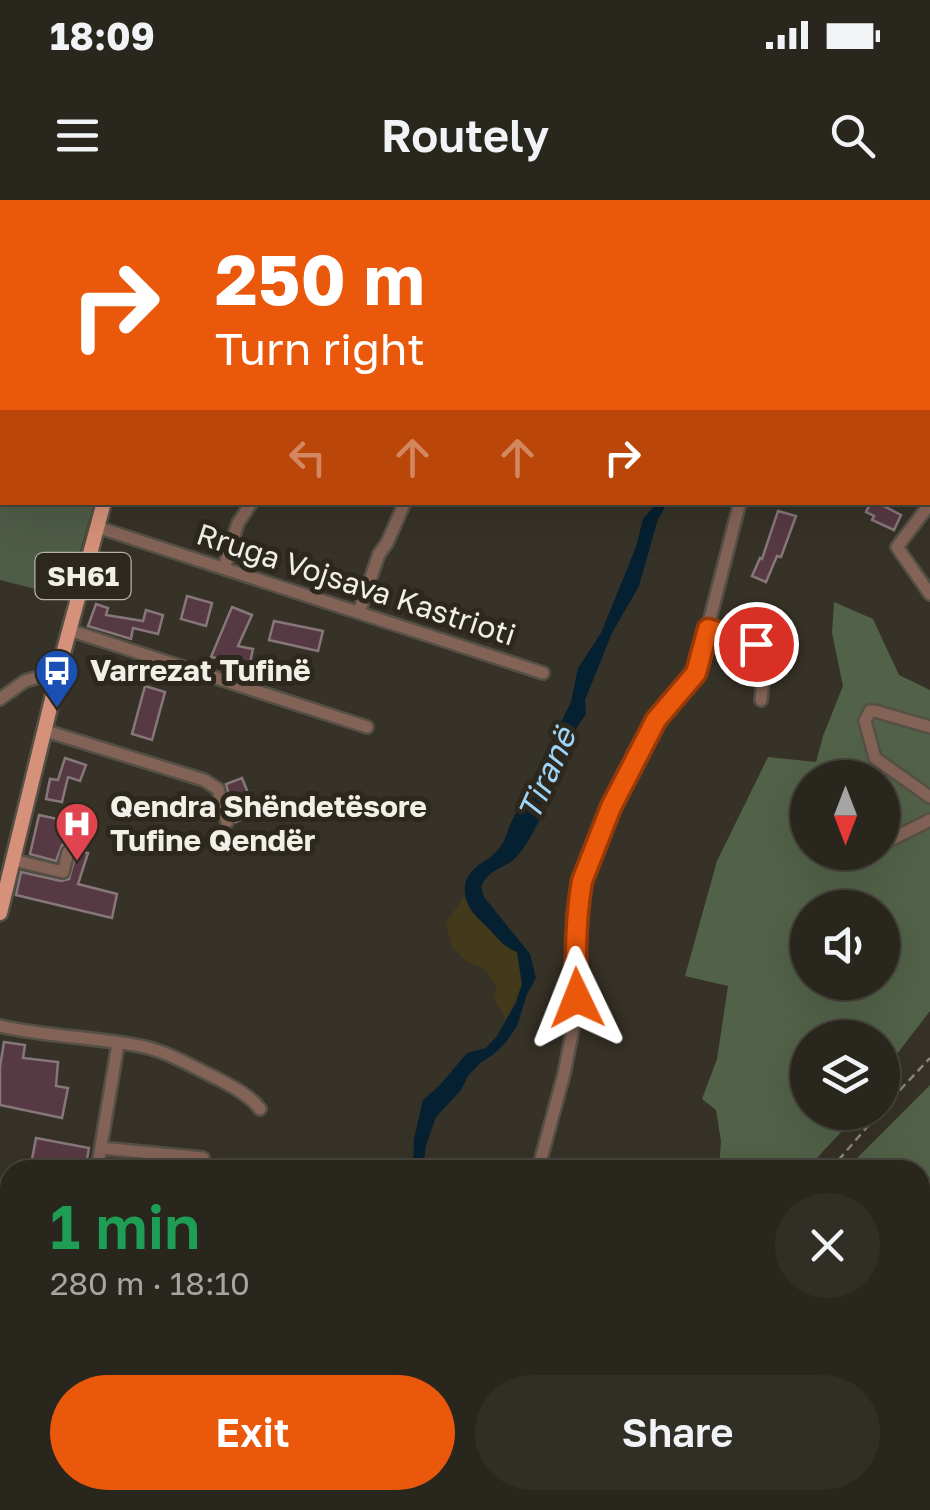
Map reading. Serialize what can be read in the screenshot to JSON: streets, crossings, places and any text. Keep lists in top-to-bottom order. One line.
{"streets":{"main road":["SH61"],"street":["Rruga Vojsava Kastrioti"]},"crossings":[["SH61","Rruga Vojsava Kastrioti"]],"water":["Tiranë"],"places":{"bus stop":["Varrezat Tufinë"],"hospital":["Qendra Shëndetësore Tufine Qendër"]},"north":"bottom","page":{"status":"18:09","header":"Routely","turn":["250 m","Turn right"],"heading":["1 min","280 m · 18:10"],"buttons":["Exit","Share"]}}
